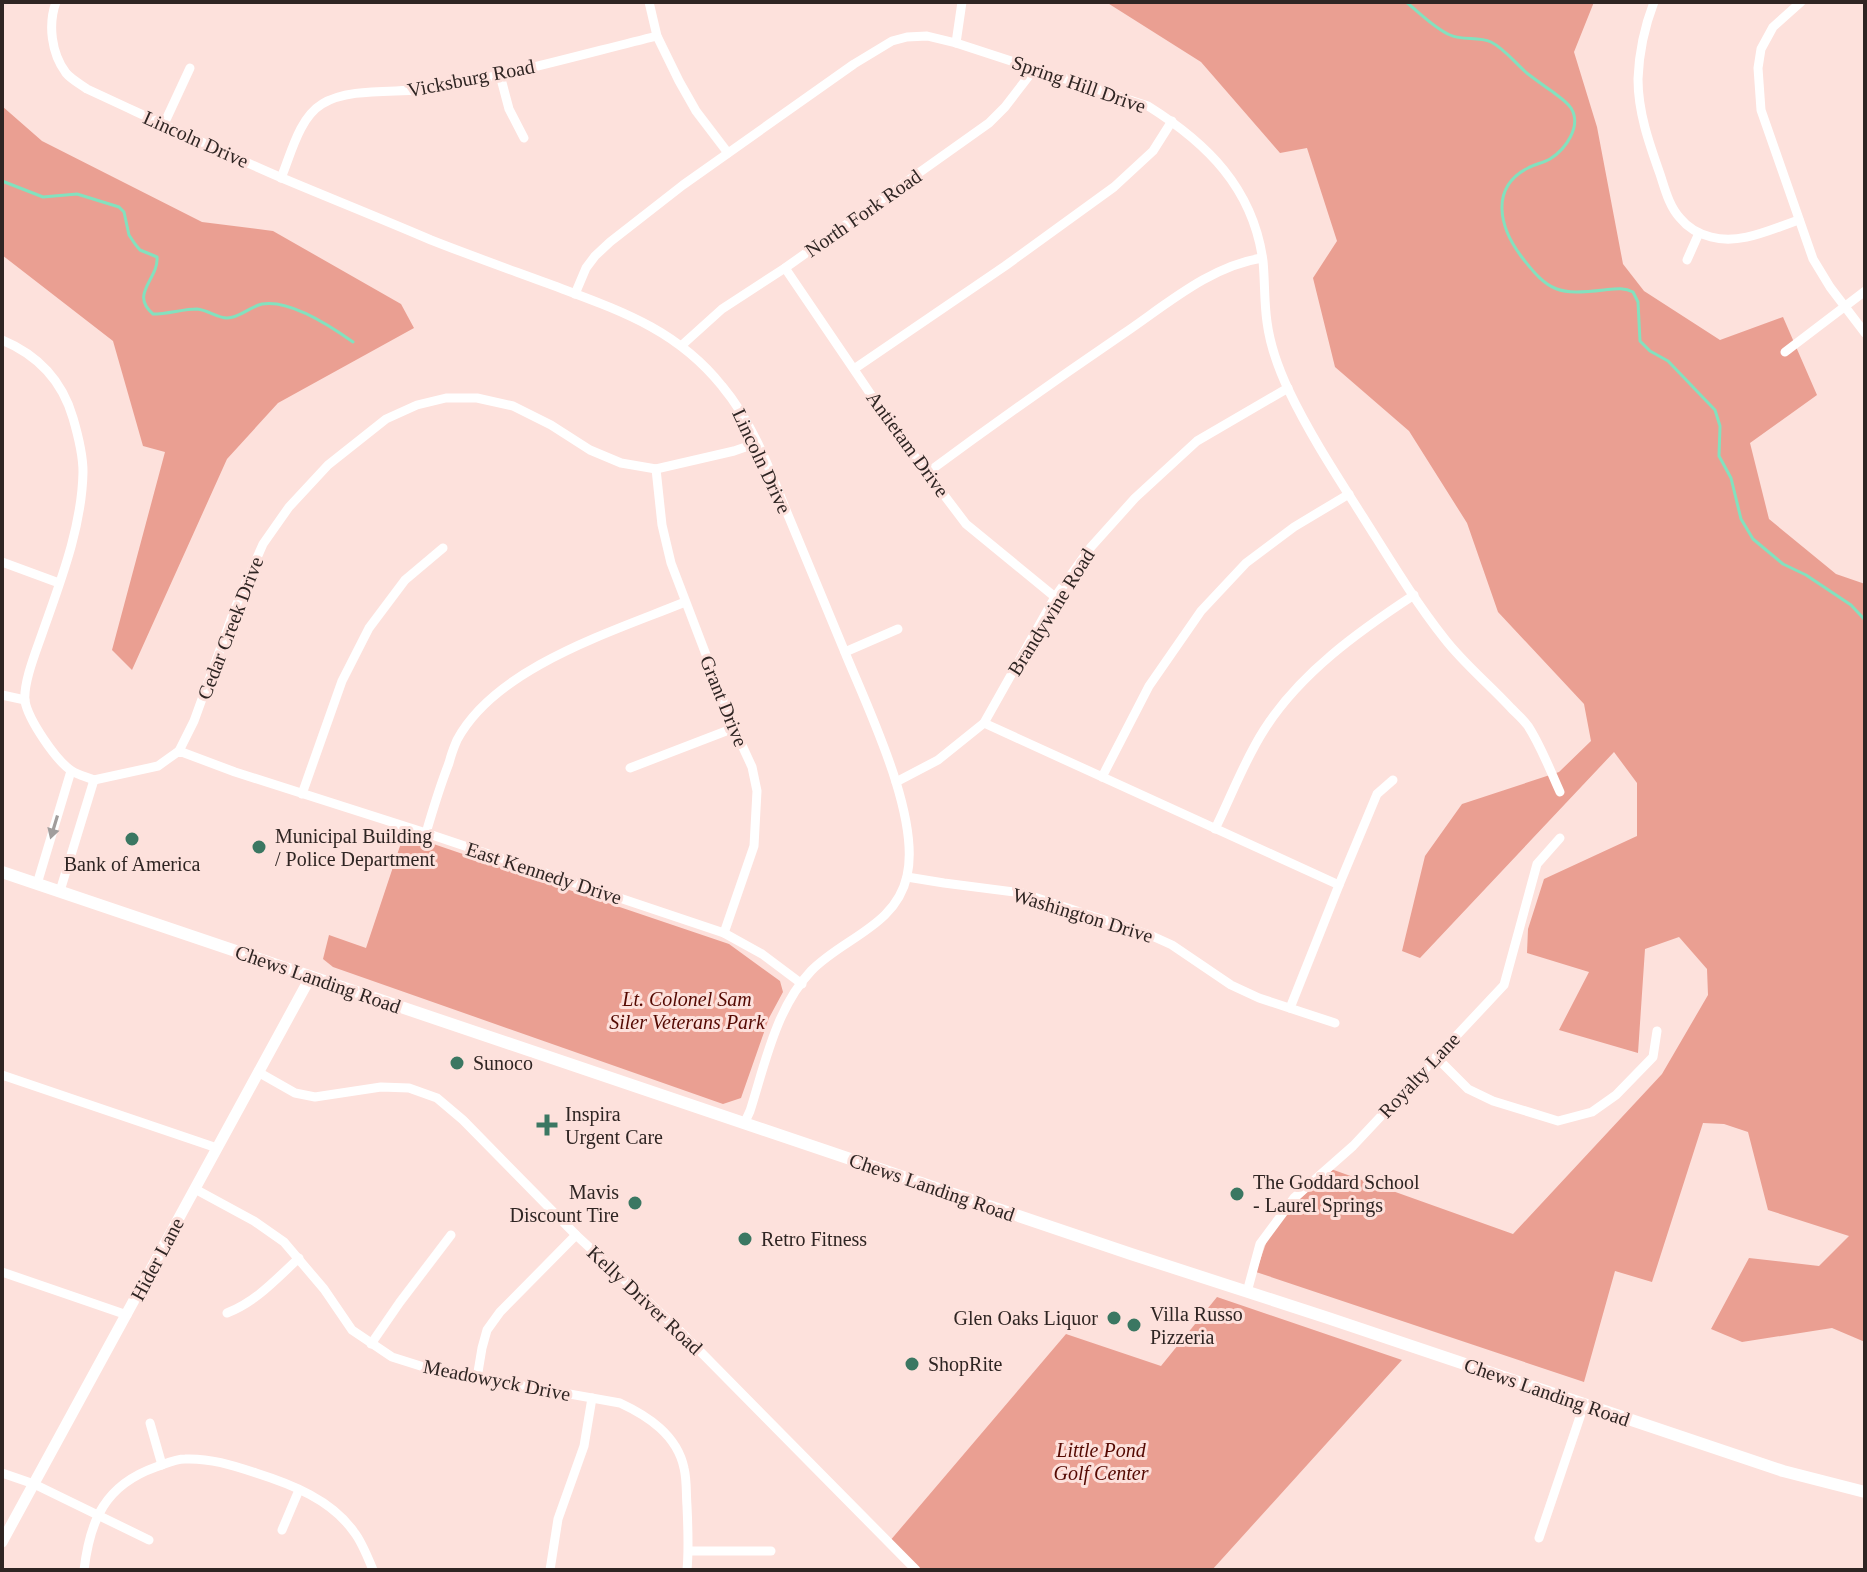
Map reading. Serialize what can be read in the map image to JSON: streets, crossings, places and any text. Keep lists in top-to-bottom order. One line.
{"streets":{"main road":["Chews Landing Road"],"street":["Vicksburg Road","Spring Hill Drive","Lincoln Drive","North Fork Road","Antietam Drive","Brandywine Road","Cedar Creek Drive","Grant Drive","East Kennedy Drive","Washington Drive","Royalty Lane","Hider Lane","Kelly Driver Road","Meadowyck Drive"]},"crossings":[["Vicksburg Road","Lincoln Drive"],["Spring Hill Drive","Lincoln Drive"],["Spring Hill Drive","North Fork Road"],["Spring Hill Drive","Brandywine Road"],["Lincoln Drive","North Fork Road"],["Lincoln Drive","Brandywine Road"],["Lincoln Drive","Cedar Creek Drive"],["Lincoln Drive","East Kennedy Drive"],["Lincoln Drive","Washington Drive"],["Lincoln Drive","Chews Landing Road"],["North Fork Road","Antietam Drive"],["Antietam Drive","Brandywine Road"],["Cedar Creek Drive","Grant Drive"],["Cedar Creek Drive","East Kennedy Drive"],["Grant Drive","East Kennedy Drive"],["Chews Landing Road","Royalty Lane"],["Chews Landing Road","Hider Lane"],["Hider Lane","Kelly Driver Road"],["Hider Lane","Meadowyck Drive"]],"parks":["Lt. Colonel Sam Siler Veterans Park","Little Pond Golf Center"],"places":{"other":["Bank of America","Municipal Building / Police Department","Sunoco","The Goddard School - Laurel Springs","Mavis Discount Tire","Retro Fitness","Glen Oaks Liquor","Villa Russo Pizzeria","ShopRite"],"health":["Inspira Urgent Care"]}}
